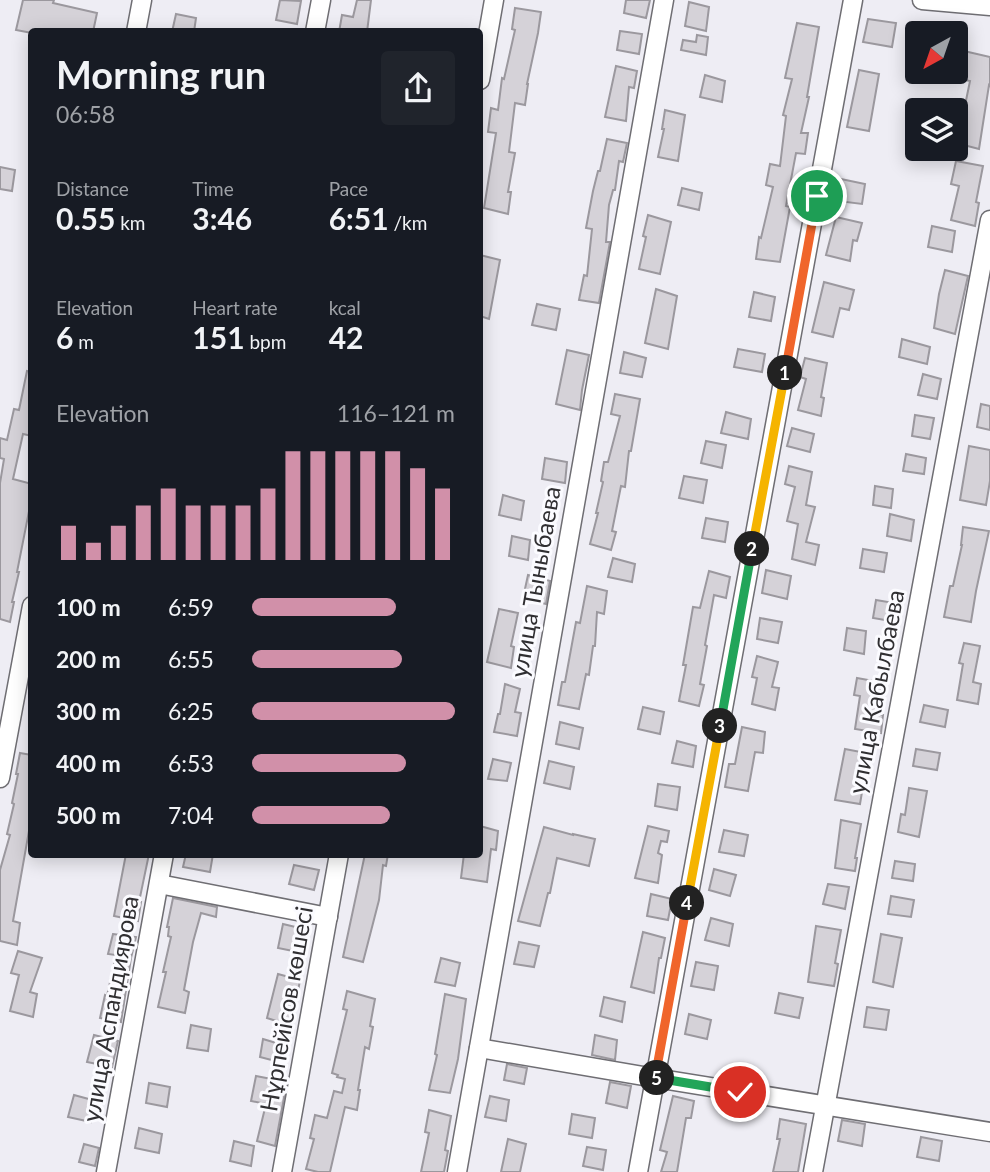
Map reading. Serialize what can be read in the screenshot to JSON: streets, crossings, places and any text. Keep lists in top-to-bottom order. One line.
{"streets":{"street":["улица Тыныбаева","улица Кабылбаева","улица Аспандиярова","Нұрпейісов көшесі"]},"north":"bottom left","page":{"heading":["Morning run","06:58"],"stats":[["Distance","0.55 km"],["Time","3:46"],["Pace","6:51 /km"],["Elevation","6 m"],["Heart rate","151 bpm"],["kcal","42"]],"pins":["1","2","3","4","5"],"chart":["Elevation","116–121 m"],"list":[{"name":"100 m","note":"6:59"},{"name":"200 m","note":"6:55"},{"name":"300 m","note":"6:25"},{"name":"400 m","note":"6:53"},{"name":"500 m","note":"7:04"}]}}
